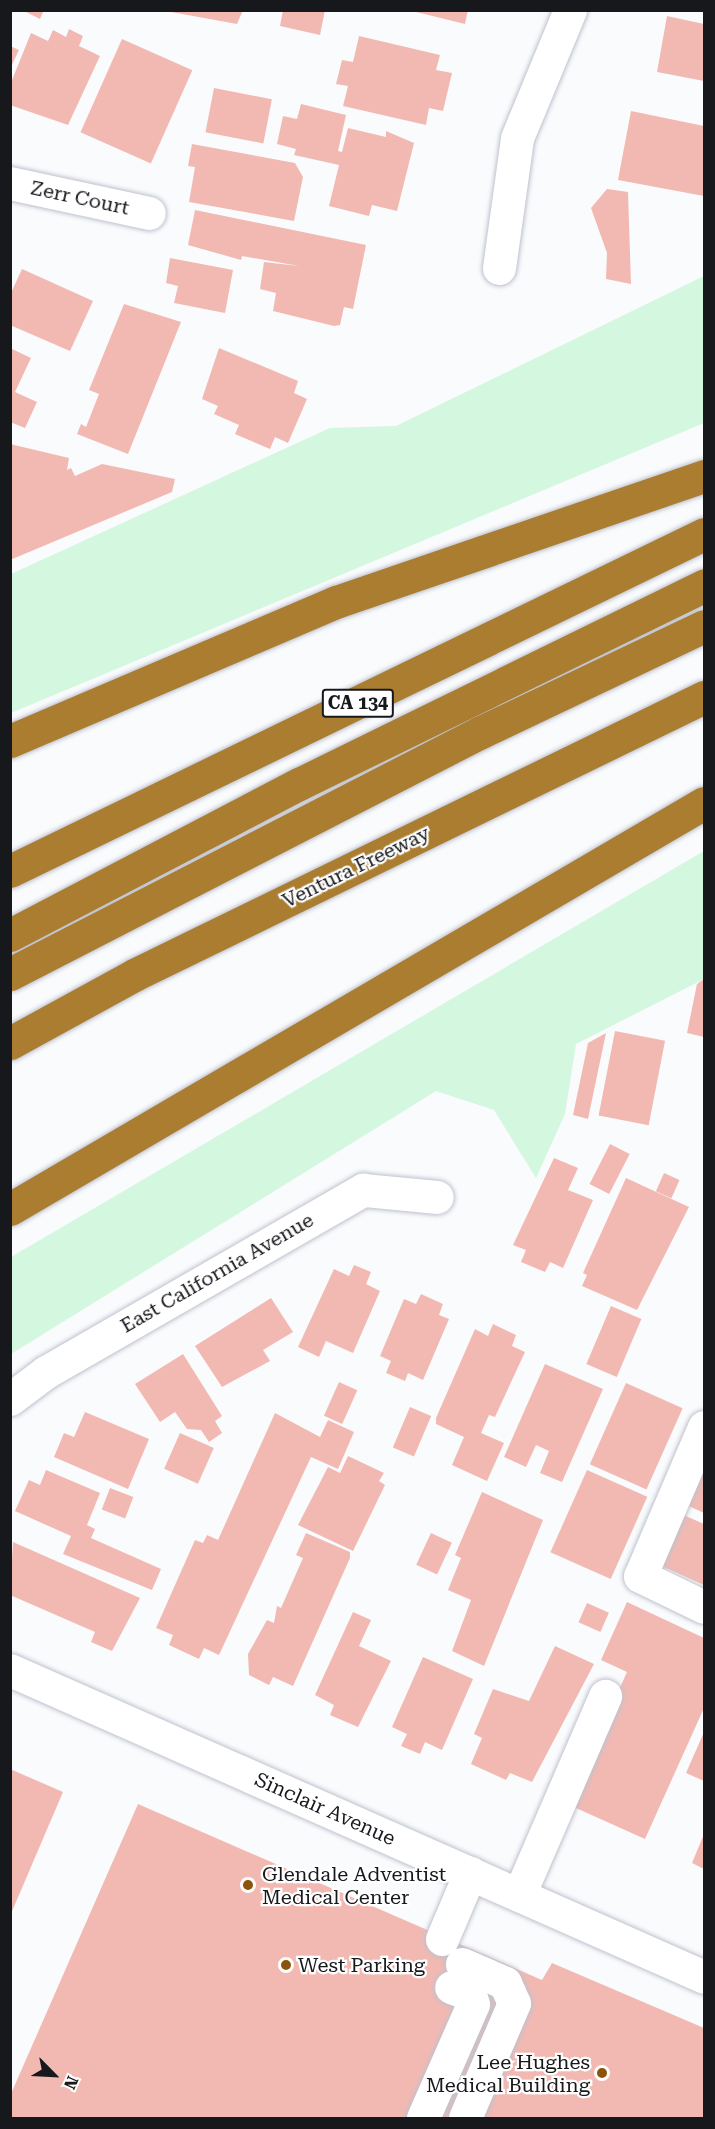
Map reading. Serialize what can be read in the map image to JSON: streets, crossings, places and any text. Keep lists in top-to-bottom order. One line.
{"streets":{"highway":["CA 134","Ventura Freeway"],"street":["Zerr Court","East California Avenue","Sinclair Avenue"]},"places":["Glendale Adventist Medical Center","West Parking","Lee Hughes Medical Building"],"north":"bottom right"}
